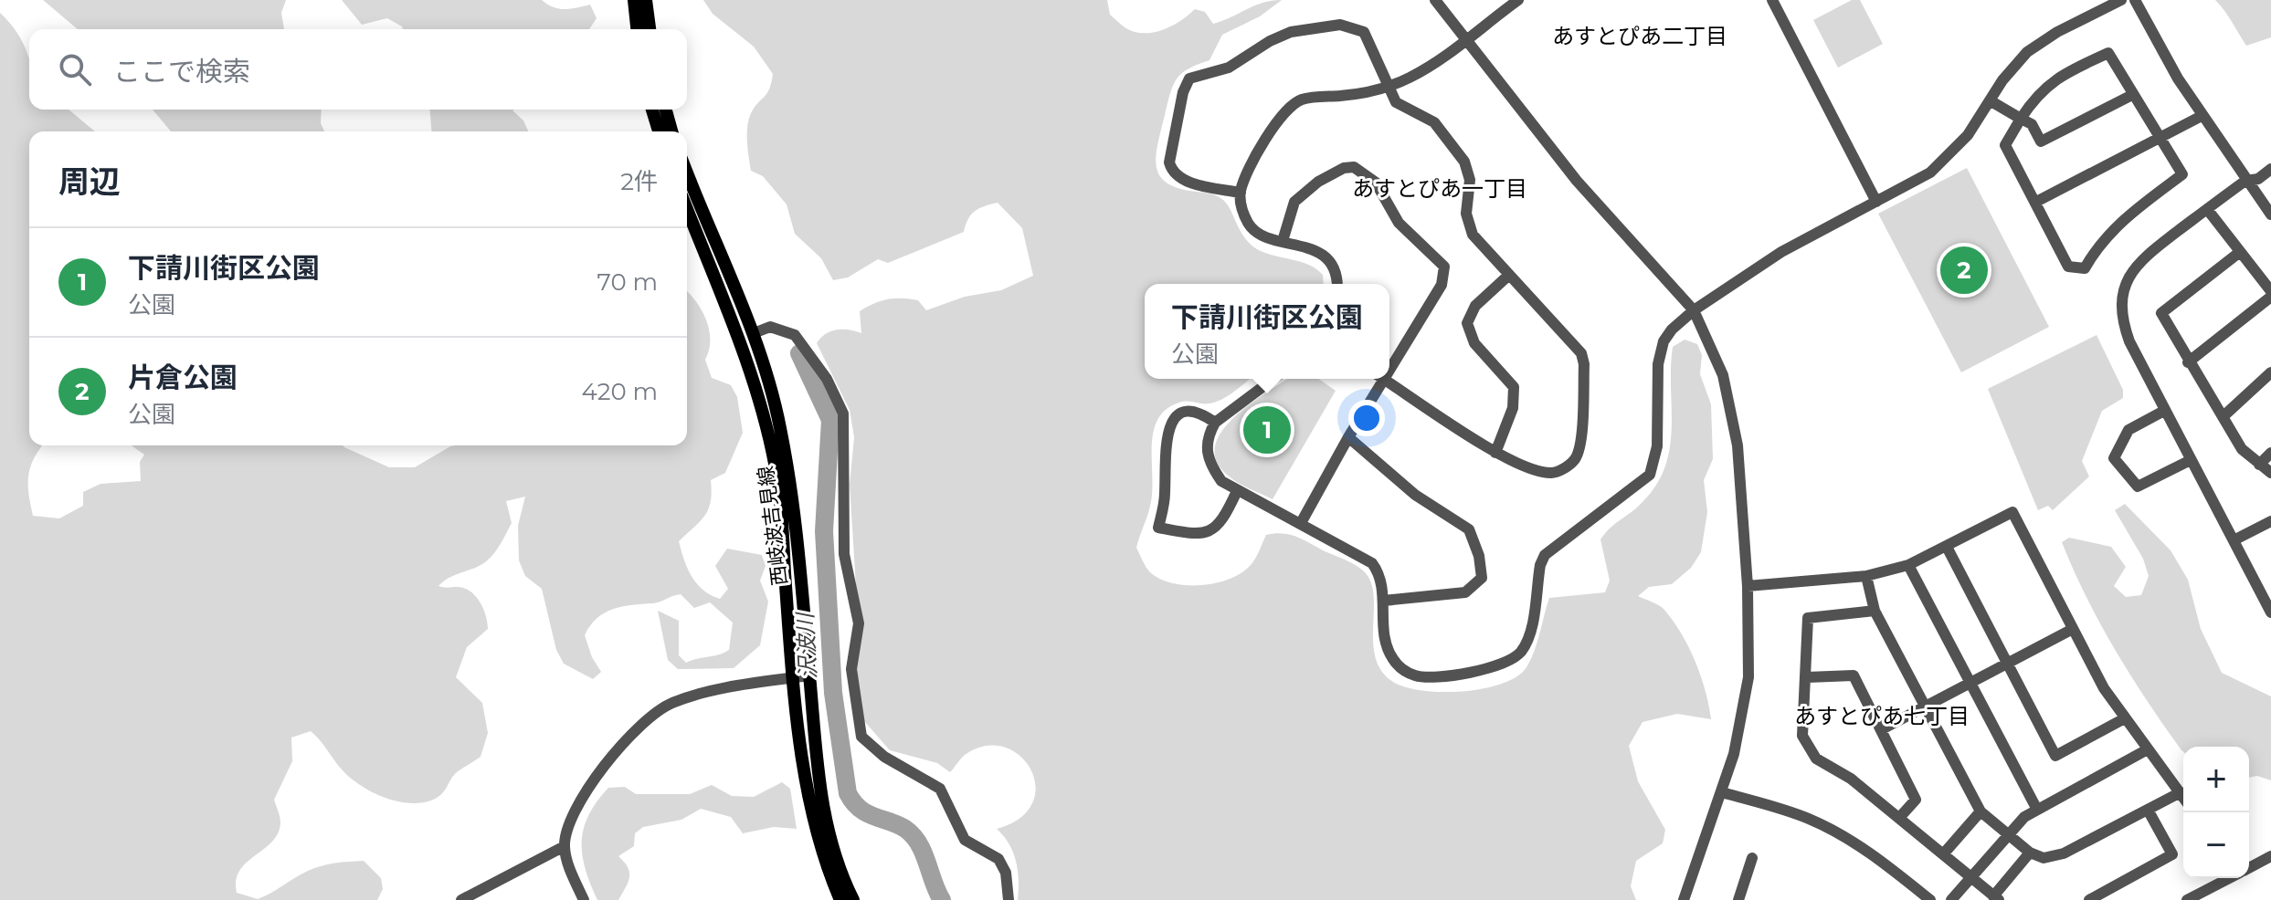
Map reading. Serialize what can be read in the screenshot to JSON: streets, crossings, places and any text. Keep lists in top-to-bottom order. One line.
{"streets":{"main road":["西岐波吉見線"]},"districts":["あすとぴあ二丁目","あすとぴあ一丁目","あすとぴあ七丁目"],"water":["沢波川"],"page":{"search":"ここで検索","heading":["周辺","2件"],"list":[{"mark":"1","name":"下請川街区公園","note":"公園","value":"70 m"},{"mark":"2","name":"片倉公園","note":"公園","value":"420 m"}],"pins":["2","1"],"popup":["下請川街区公園","公園"],"map_buttons":["+","−"]}}
